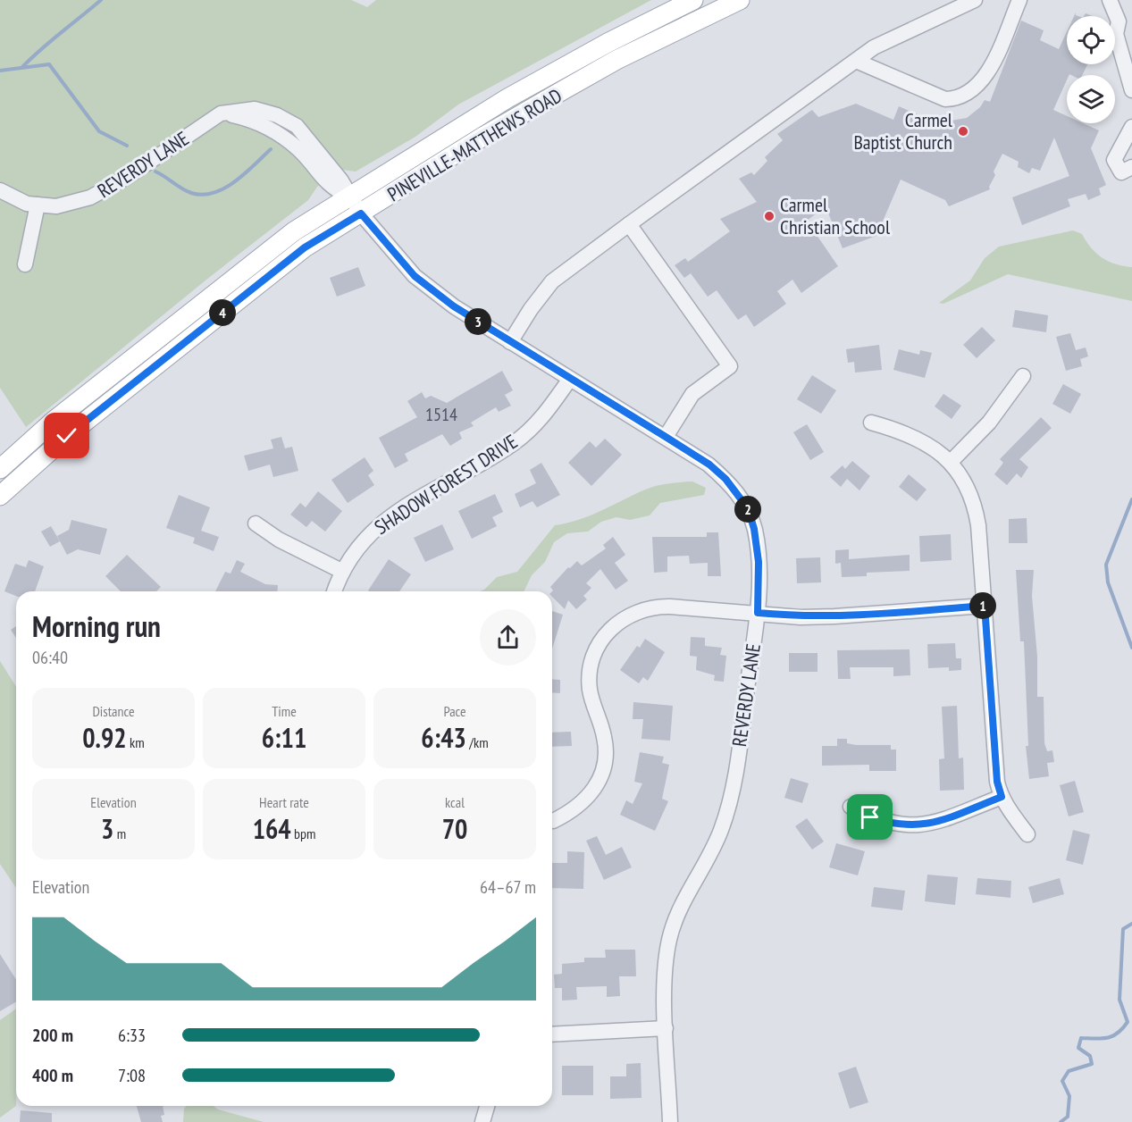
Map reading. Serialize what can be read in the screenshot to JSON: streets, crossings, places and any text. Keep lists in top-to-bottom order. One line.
{"streets":{"main road":["PINEVILLE-MATTHEWS ROAD"],"street":["REVERDY LANE","SHADOW FOREST DRIVE"]},"crossings":[["PINEVILLE-MATTHEWS ROAD","REVERDY LANE"],["REVERDY LANE","SHADOW FOREST DRIVE"]],"places":["Carmel Baptist Church","Carmel Christian School"],"house_numbers":["1514"],"page":{"pins":["4","3","2","1"],"heading":["Morning run","06:40"],"stats":[["Distance","0.92 km"],["Time","6:11"],["Pace","6:43 /km"],["Elevation","3 m"],["Heart rate","164 bpm"],["kcal","70"]],"chart":["Elevation","64–67 m"],"list":[{"name":"200 m","note":"6:33"},{"name":"400 m","note":"7:08"}]}}
